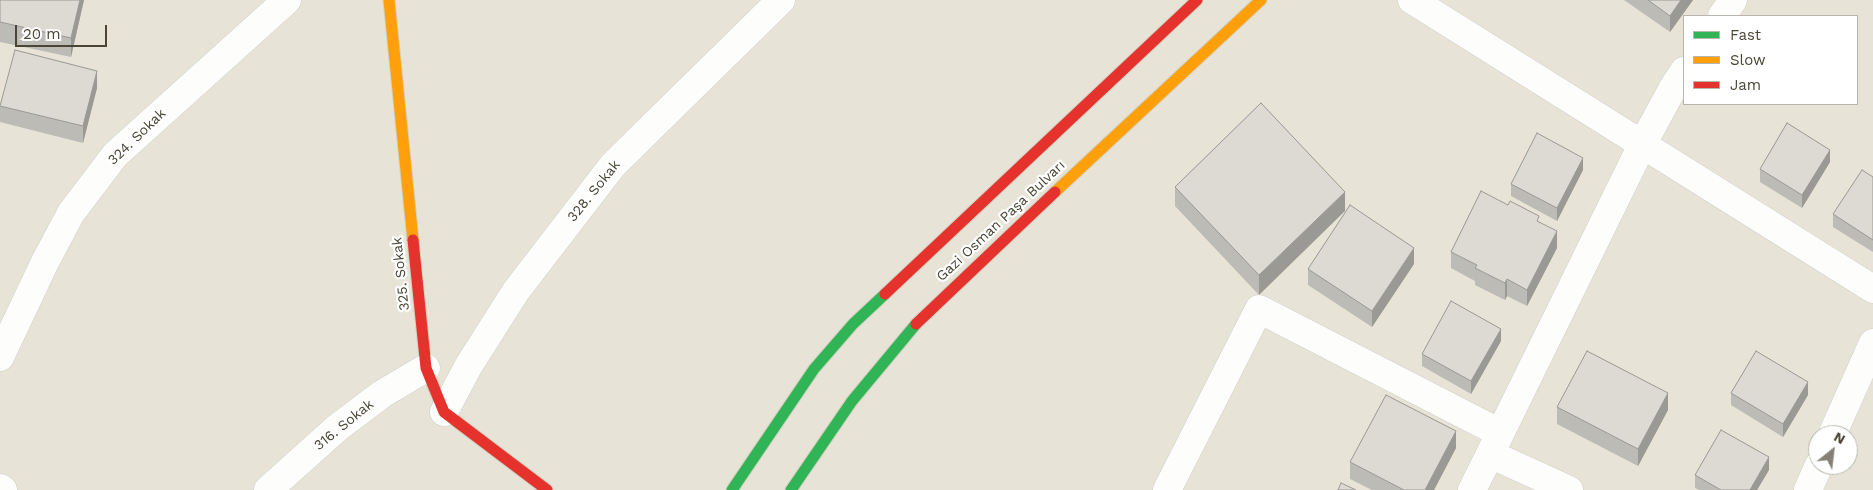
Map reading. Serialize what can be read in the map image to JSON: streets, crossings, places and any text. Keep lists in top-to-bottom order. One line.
{"streets":{"main road":["Gazi Osman Paşa Bulvarı","325. Sokak"],"street":["324. Sokak","328. Sokak","316. Sokak"]},"crossings":[["328. Sokak","325. Sokak"],["325. Sokak","316. Sokak"]],"legend":["Fast","Slow","Jam"],"scale_bar":"20 m","north":"top right"}
